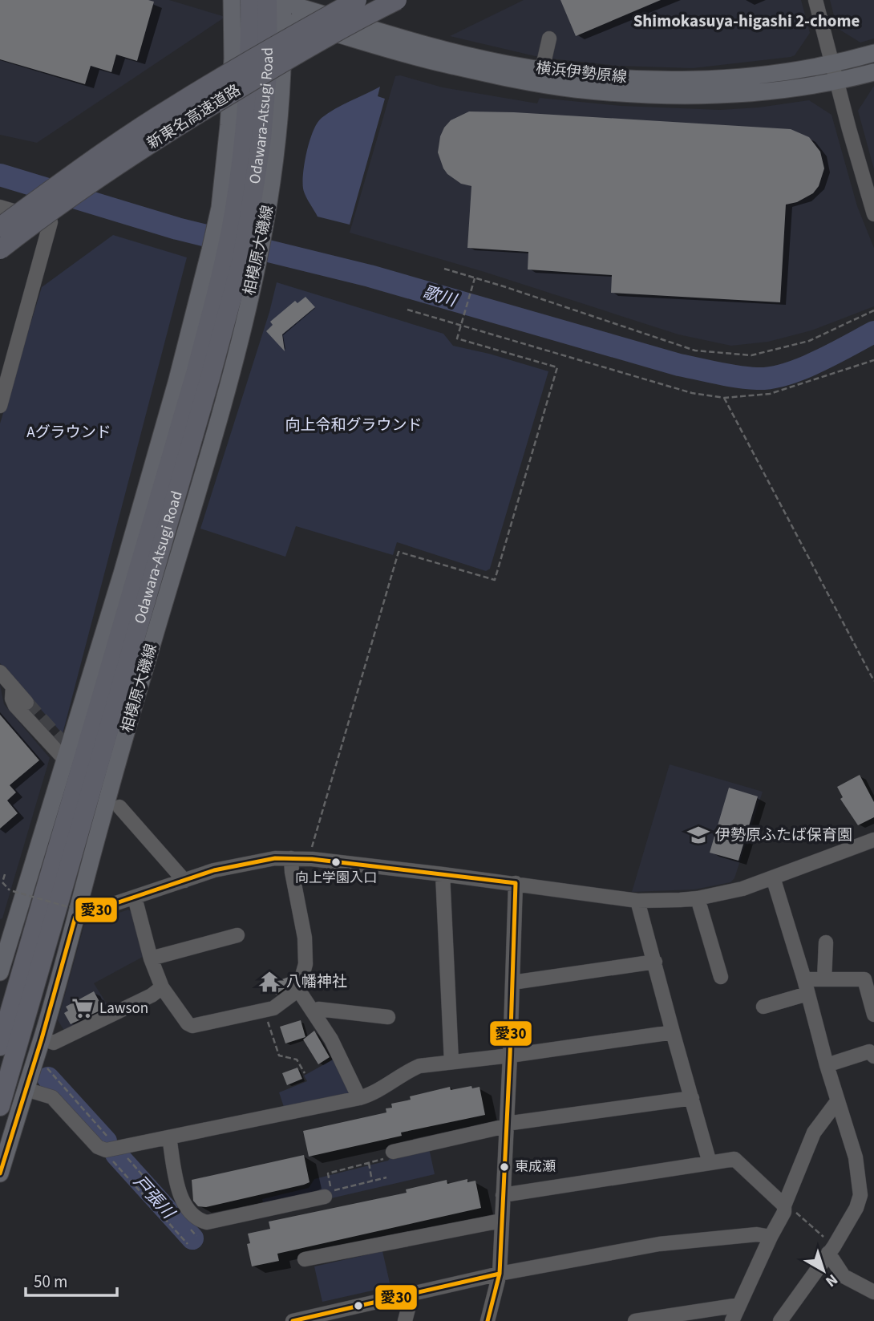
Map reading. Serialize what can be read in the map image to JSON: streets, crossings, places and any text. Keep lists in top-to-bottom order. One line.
{"streets":{"highway":["Odawara-Atsugi Road","新東名高速道路"],"main road":["横浜伊勢原線","相模原大磯線"]},"crossings":[["横浜伊勢原線","相模原大磯線"],["Odawara-Atsugi Road","相模原大磯線"]],"districts":["Shimokasuya-higashi 2-chome"],"water":["歌川","戸張川"],"parks":["向上令和グラウンド","Aグラウンド"],"places":{"school or university":["伊勢原ふたば保育園"],"other":["向上学園入口","東成瀬"],"temple":["八幡神社"],"supermarket":["Lawson"]},"lines":["transit line 愛30"],"scale_bar":"50 m","north":"bottom right"}
